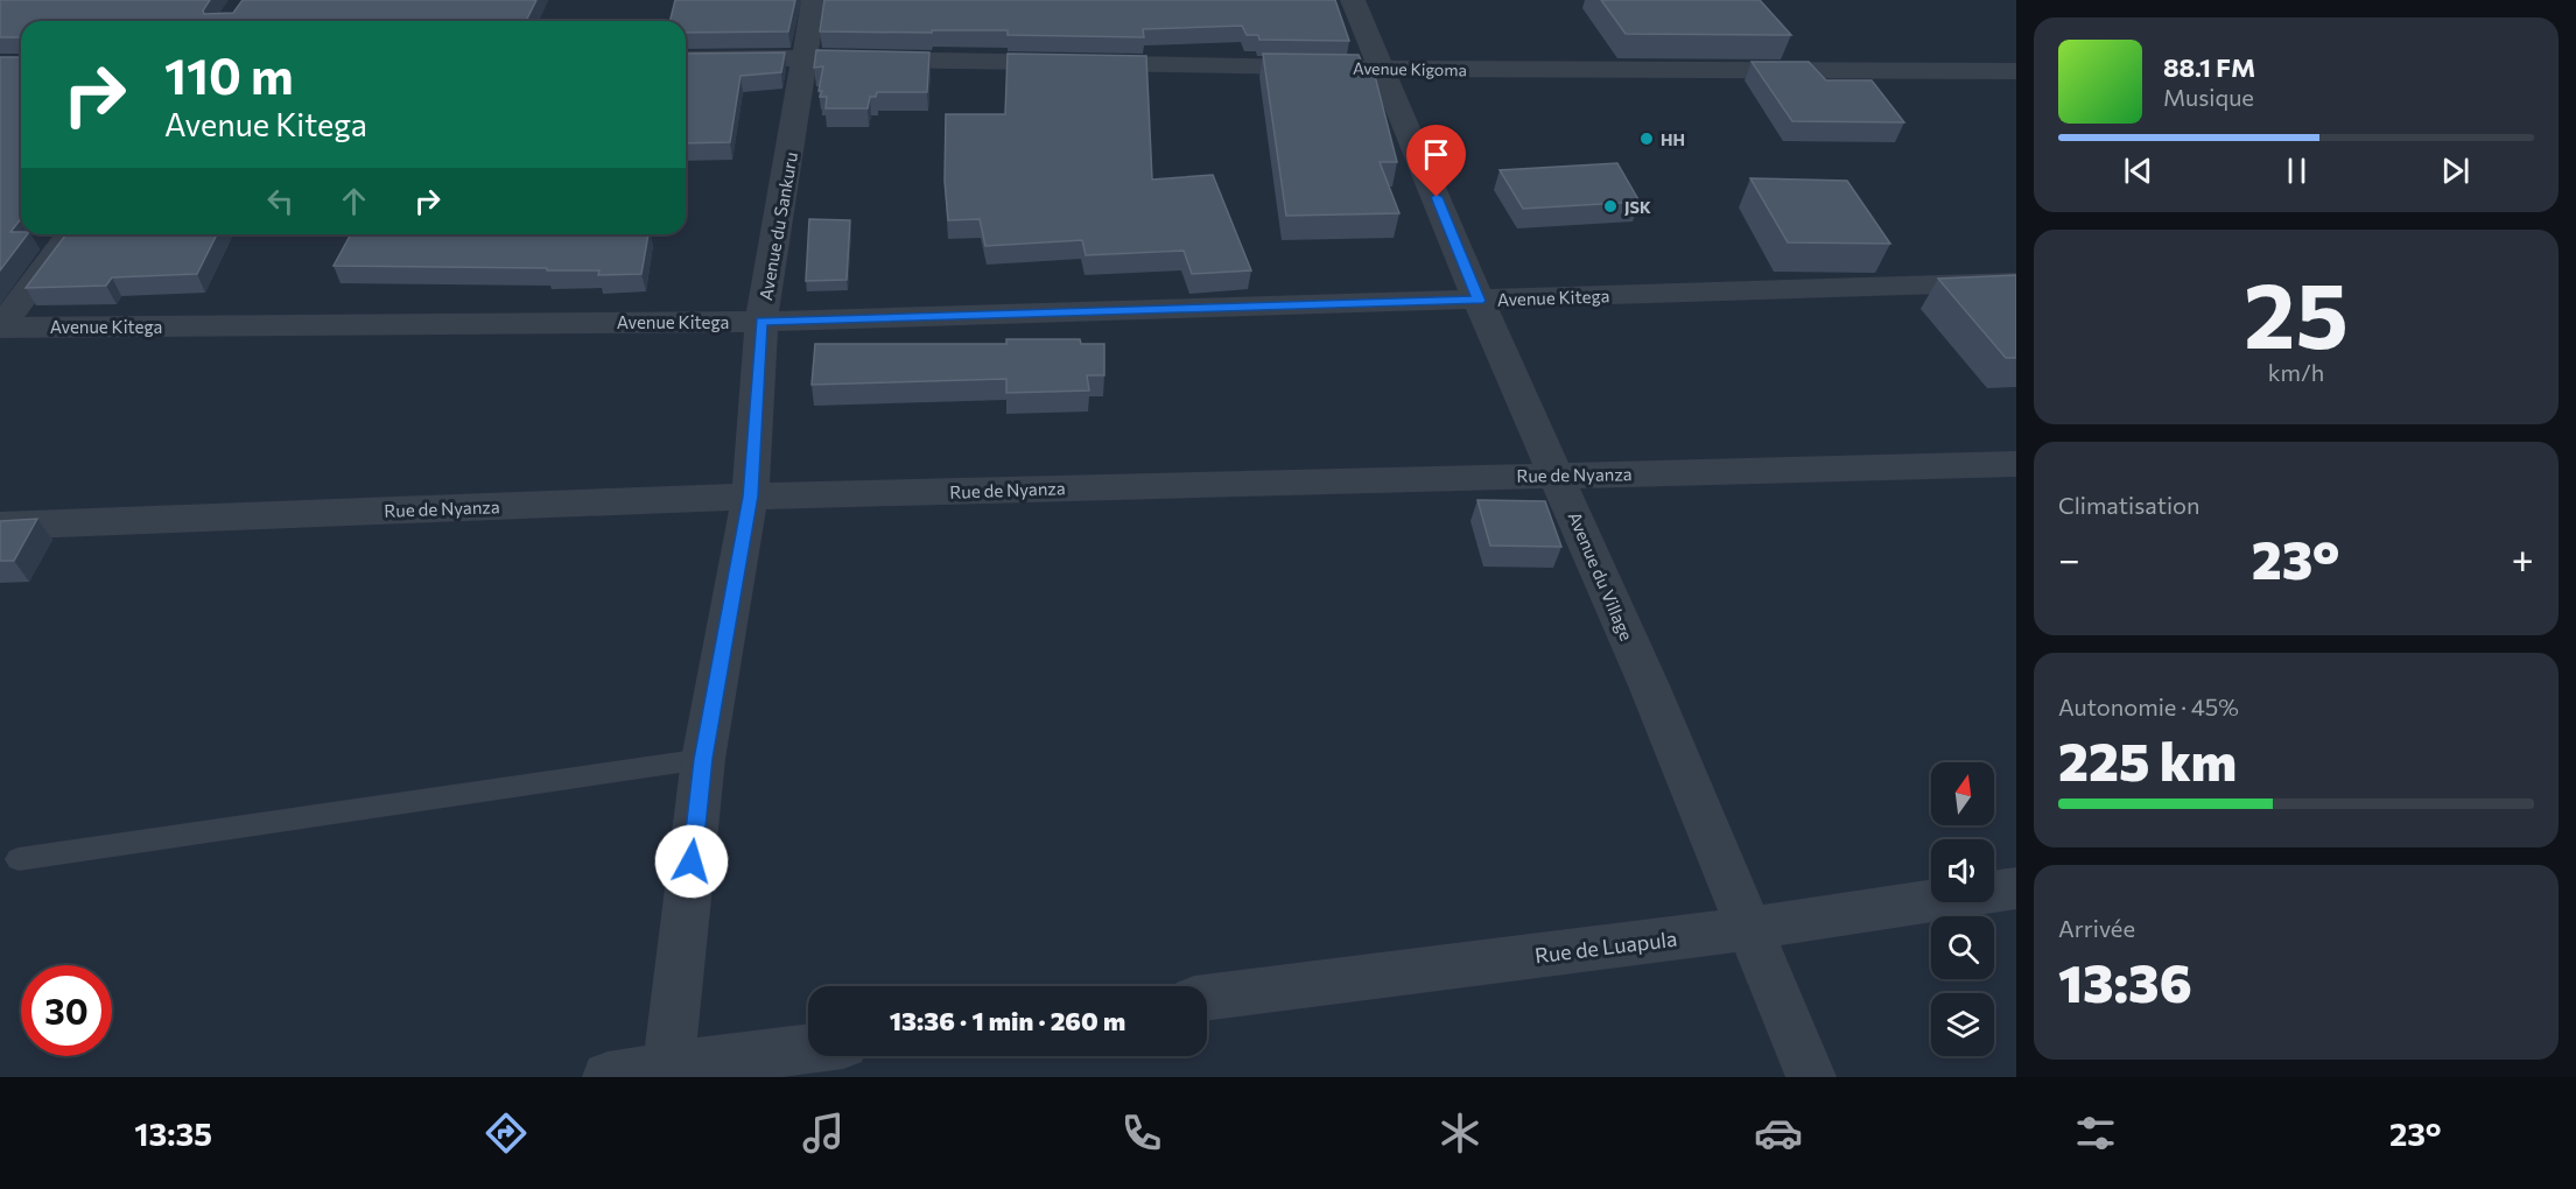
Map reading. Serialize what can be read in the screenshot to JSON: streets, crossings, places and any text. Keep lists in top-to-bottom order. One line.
{"streets":{"street":["Avenue Kigoma","Avenue du Sankuru","Avenue Kitega","Rue de Nyanza","Avenue du Village","Rue de Luapula"]},"crossings":[["Avenue Kigoma","Avenue du Sankuru"],["Avenue Kigoma","Avenue du Village"],["Avenue du Sankuru","Avenue Kitega"],["Avenue du Sankuru","Rue de Nyanza"],["Avenue Kitega","Avenue du Village"],["Rue de Nyanza","Avenue du Village"],["Avenue du Village","Rue de Luapula"]],"places":["HH","JSK"],"north":"top","page":{"turn":["110 m","Avenue Kitega"],"song":["88.1 FM","Musique"],"tile":[["25","km/h"],"Climatisation",["Autonomie · 45%","225 km"],["Arrivée","13:36"]],"heat":["−","23°","+"],"limit":"30","trip":"13:36 · 1 min · 260 m","tabs":["13:35","23°"]}}
